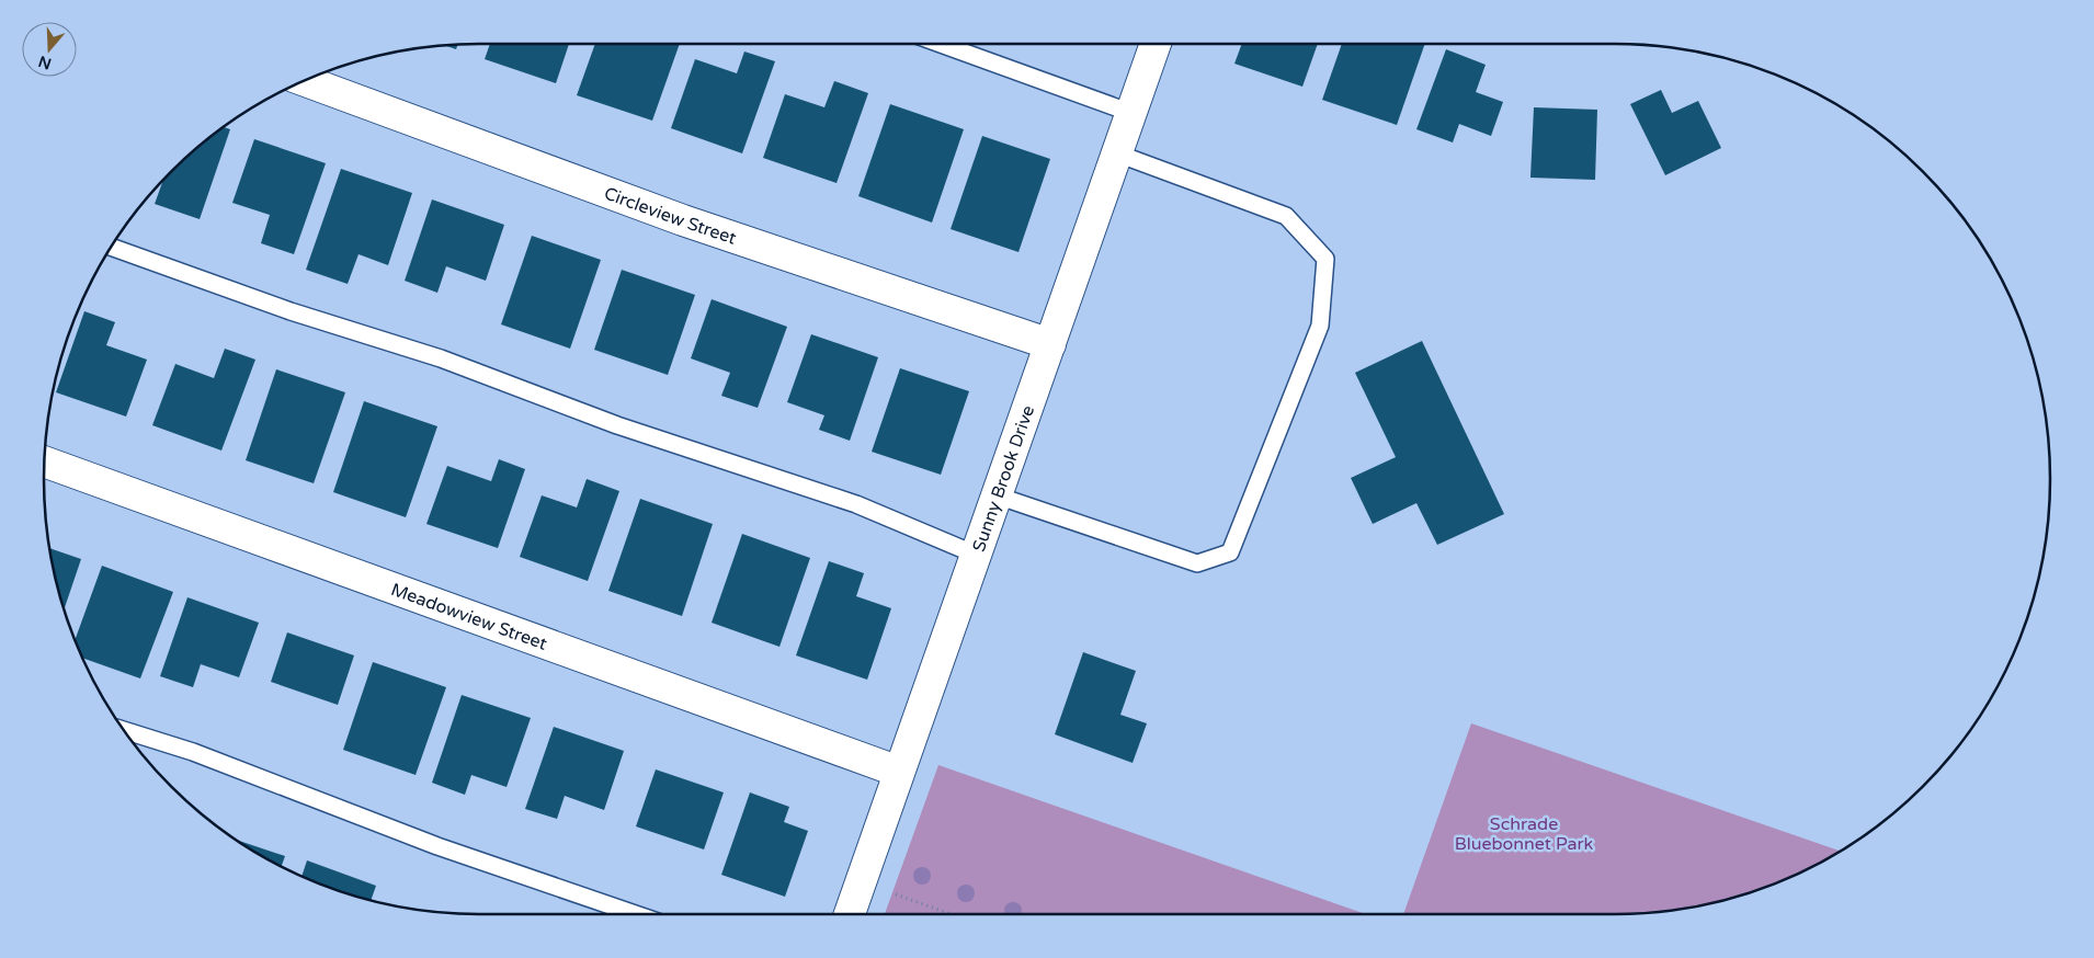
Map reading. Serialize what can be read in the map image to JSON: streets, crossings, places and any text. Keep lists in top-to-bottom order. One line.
{"streets":{"street":["Circleview Street","Sunny Brook Drive","Meadowview Street"]},"crossings":[["Circleview Street","Sunny Brook Drive"],["Sunny Brook Drive","Meadowview Street"]],"parks":["Schrade Bluebonnet Park"],"north":"bottom"}
